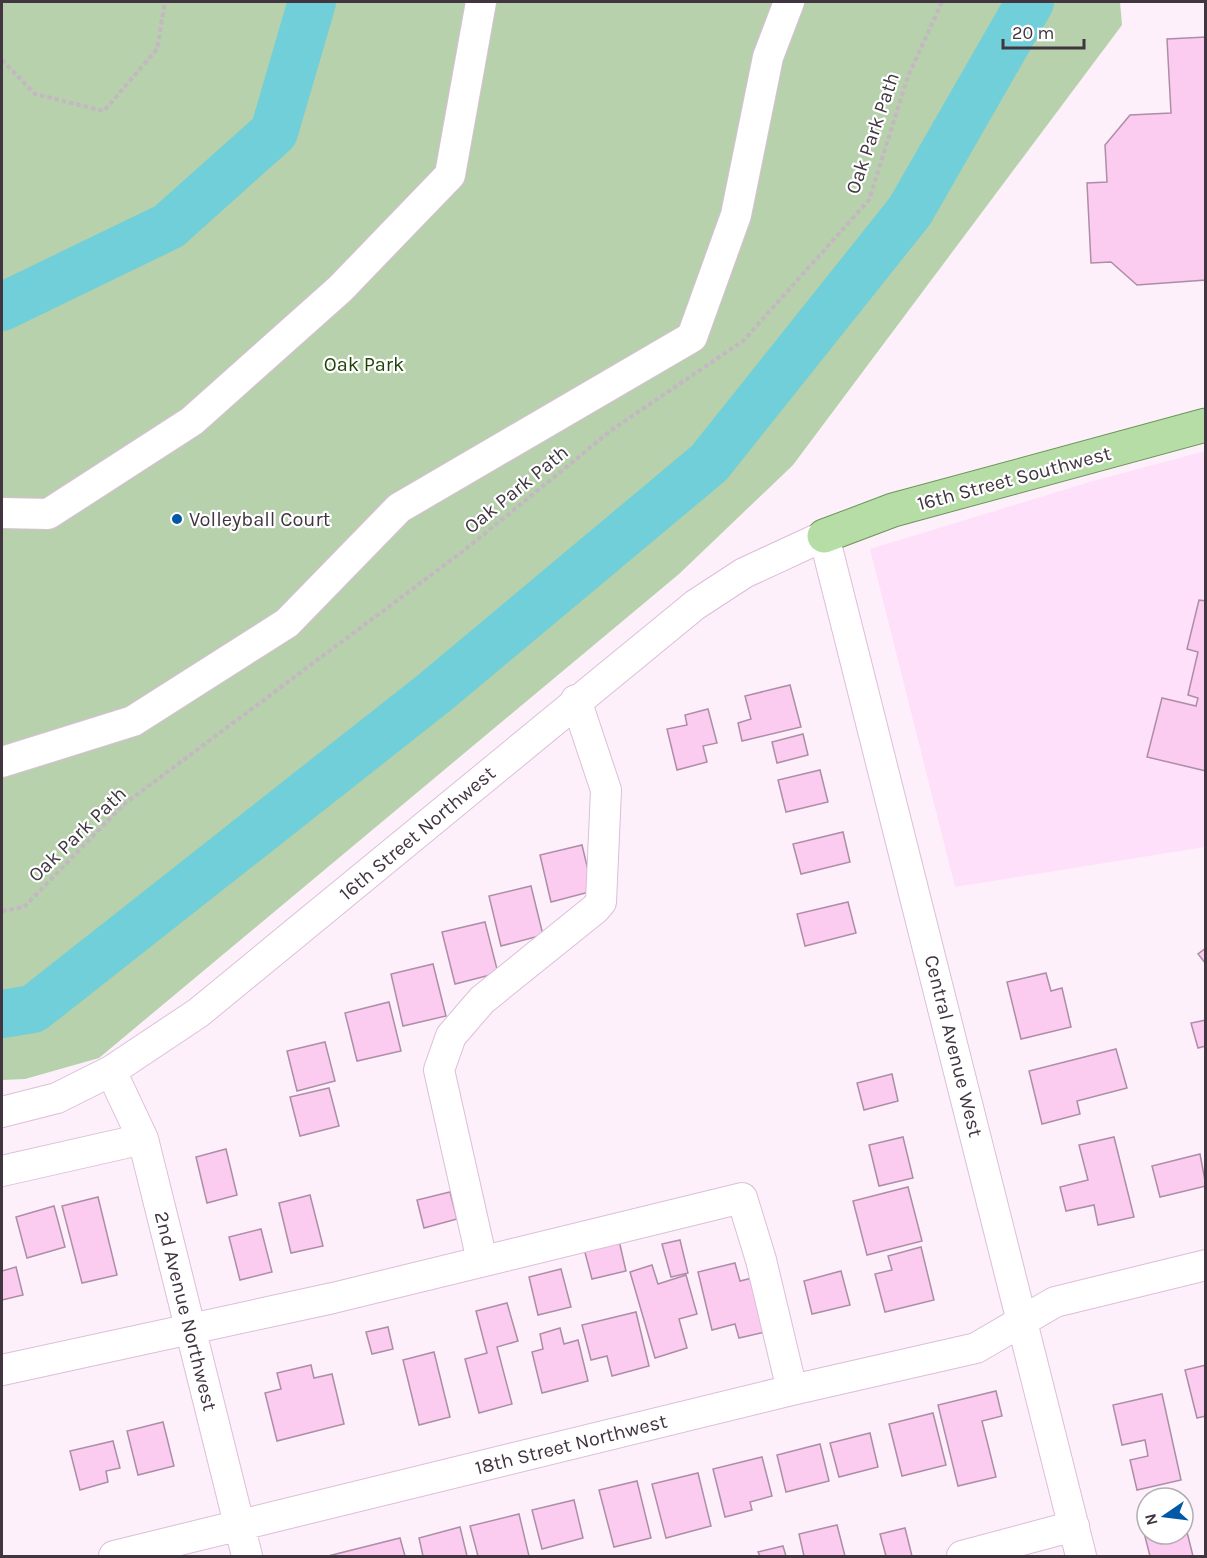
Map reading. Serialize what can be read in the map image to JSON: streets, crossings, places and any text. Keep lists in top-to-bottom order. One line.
{"streets":{"main road":["16th Street Southwest"],"street":["16th Street Northwest","Central Avenue West","2nd Avenue Northwest","18th Street Northwest"],"path":["Oak Park Path"]},"crossings":[["16th Street Southwest","16th Street Northwest"],["16th Street Southwest","Central Avenue West"],["16th Street Northwest","Central Avenue West"],["16th Street Northwest","2nd Avenue Northwest"],["Central Avenue West","18th Street Northwest"],["2nd Avenue Northwest","18th Street Northwest"]],"parks":["Oak Park"],"places":["Volleyball Court"],"scale_bar":"20 m","north":"left"}
